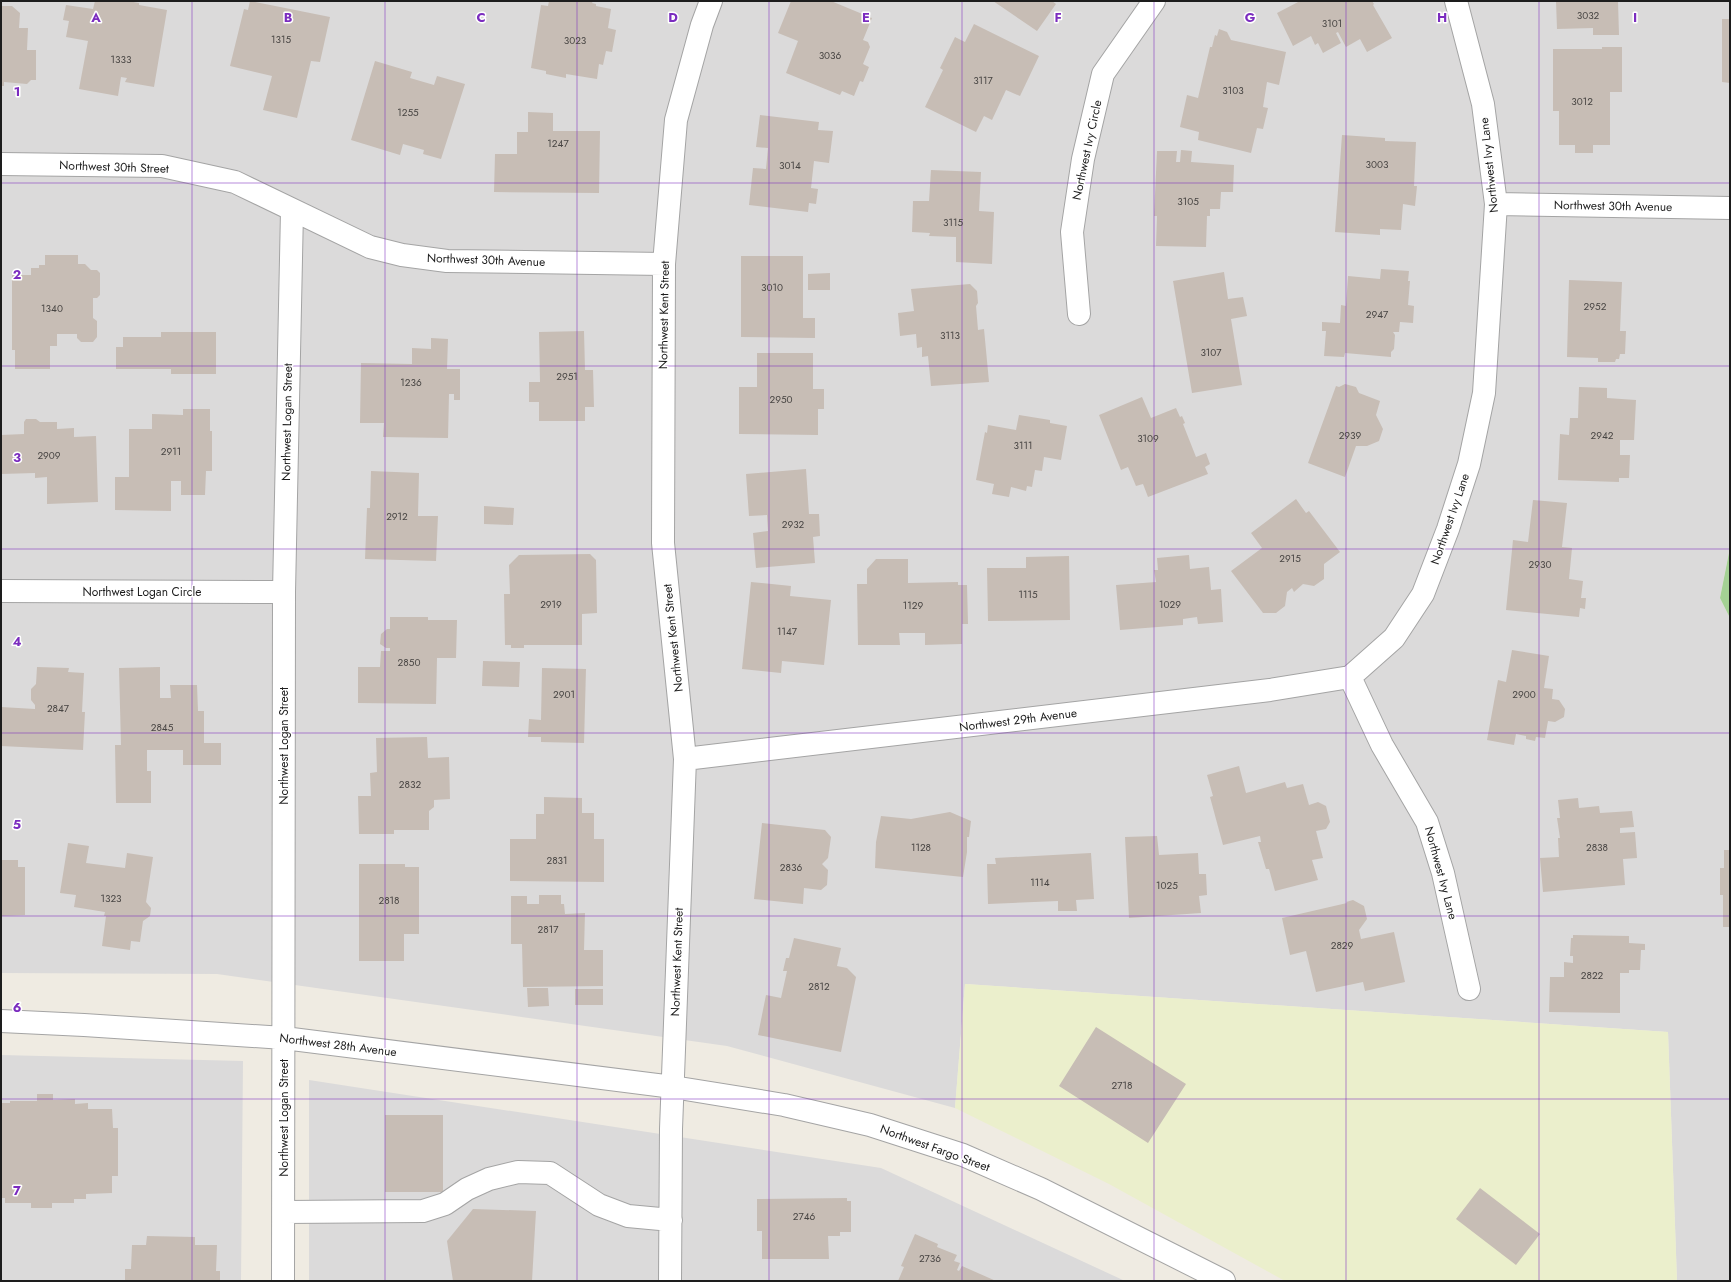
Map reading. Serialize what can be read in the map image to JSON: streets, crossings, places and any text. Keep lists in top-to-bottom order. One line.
{"streets":{"street":["Northwest Ivy Circle","Northwest Ivy Lane","Northwest 30th Street","Northwest 30th Avenue","Northwest Kent Street","Northwest Logan Street","Northwest Logan Circle","Northwest 29th Avenue","Northwest 28th Avenue","Northwest Fargo Street"]},"crossings":[["Northwest Ivy Lane","Northwest 30th Avenue"],["Northwest Ivy Lane","Northwest 29th Avenue"],["Northwest 30th Street","Northwest 30th Avenue"],["Northwest 30th Street","Northwest Logan Street"],["Northwest 30th Avenue","Northwest Kent Street"],["Northwest 30th Avenue","Northwest Logan Street"],["Northwest Kent Street","Northwest 29th Avenue"],["Northwest Kent Street","Northwest 28th Avenue"],["Northwest Kent Street","Northwest Fargo Street"],["Northwest Logan Street","Northwest Logan Circle"],["Northwest Logan Street","Northwest 28th Avenue"],["Northwest 28th Avenue","Northwest Fargo Street"]],"house_numbers":["3032","3101","1315","3023","3036","1333","3117","3103","3012","1255","1247","3003","3014","3105","3115","3010","2952","1340","2947","3113","3107","2951","1236","2950","2939","2942","3109","3111","2911","2909","2912","2932","2915","2930","1115","2919","1029","1129","1147","2850","2901","2900","2847","2845","2832","1128","2838","2831","2836","1114","1025","1323","2818","2817","2829","2822","2812","2718","2746","2736"],"grid":{"columns":["A","B","C","D","E","F","G","H","I"],"rows":["1","2","3","4","5","6","7"]}}
